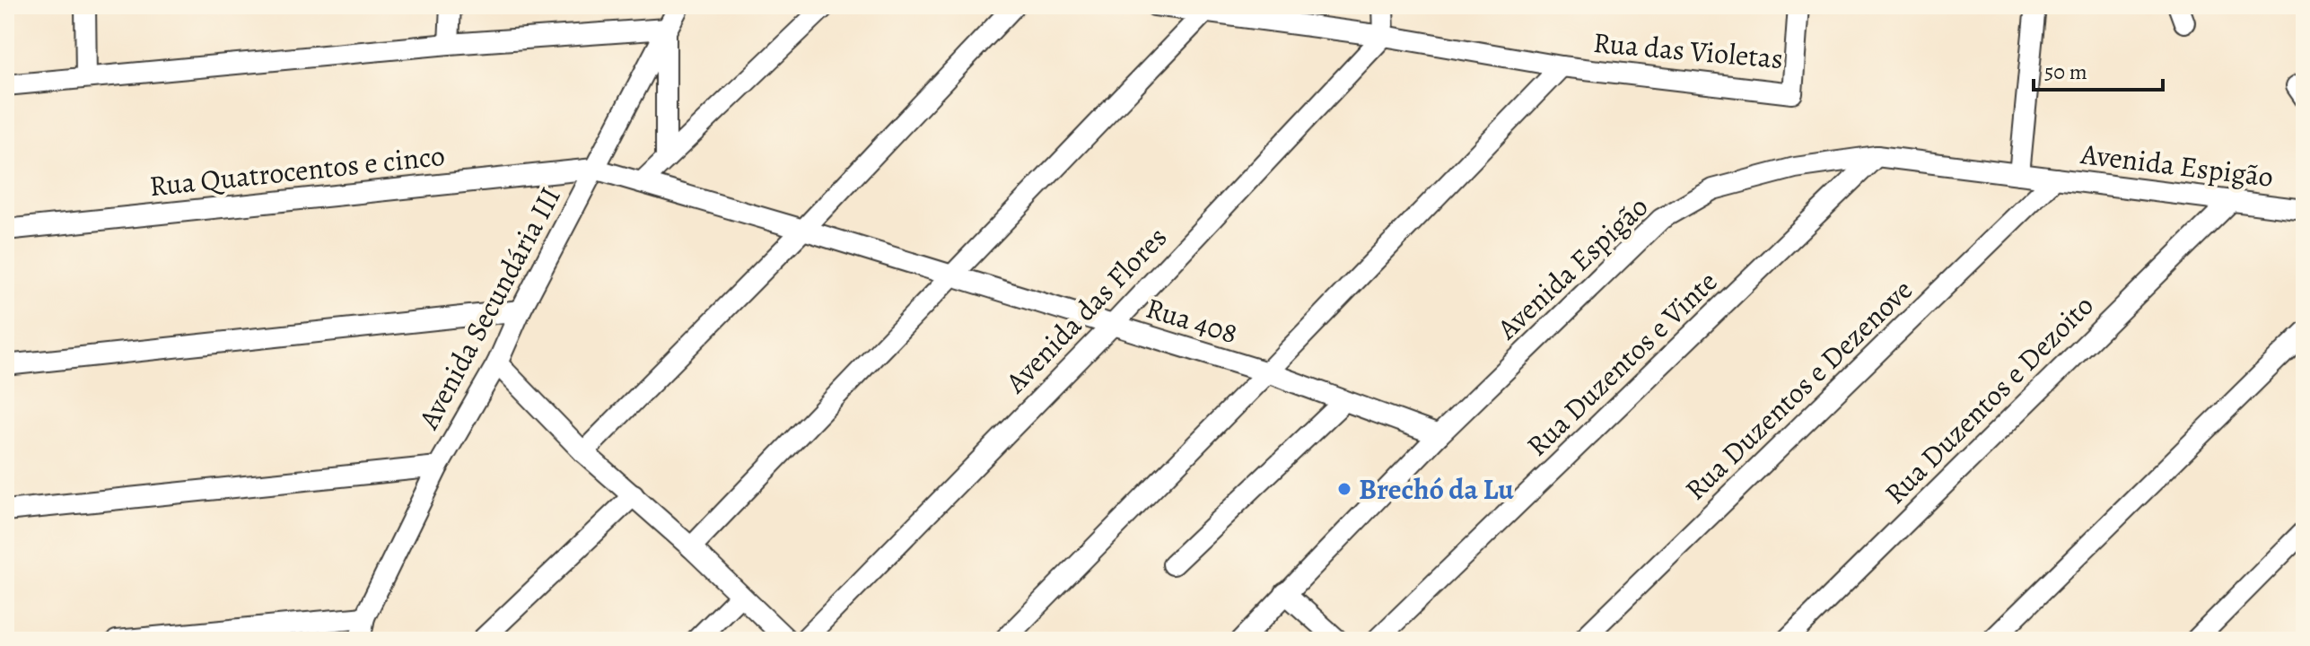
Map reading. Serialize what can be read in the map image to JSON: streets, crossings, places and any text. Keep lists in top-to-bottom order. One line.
{"streets":{"street":["Rua das Violetas","Avenida Espigão","Rua Quatrocentos e cinco","Avenida Secundária III","Avenida das Flores","Rua 408","Rua Duzentos e Vinte","Rua Duzentos e Dezenove","Rua Duzentos e Dezoito"]},"crossings":[["Rua das Violetas","Avenida das Flores"],["Avenida Espigão","Rua 408"],["Avenida Espigão","Rua Duzentos e Vinte"],["Avenida Espigão","Rua Duzentos e Dezenove"],["Avenida Espigão","Rua Duzentos e Dezoito"],["Rua Quatrocentos e cinco","Avenida Secundária III"],["Rua Quatrocentos e cinco","Rua 408"],["Avenida Secundária III","Rua 408"],["Avenida das Flores","Rua 408"]],"places":["Brechó da Lu"],"scale_bar":"50 m"}
